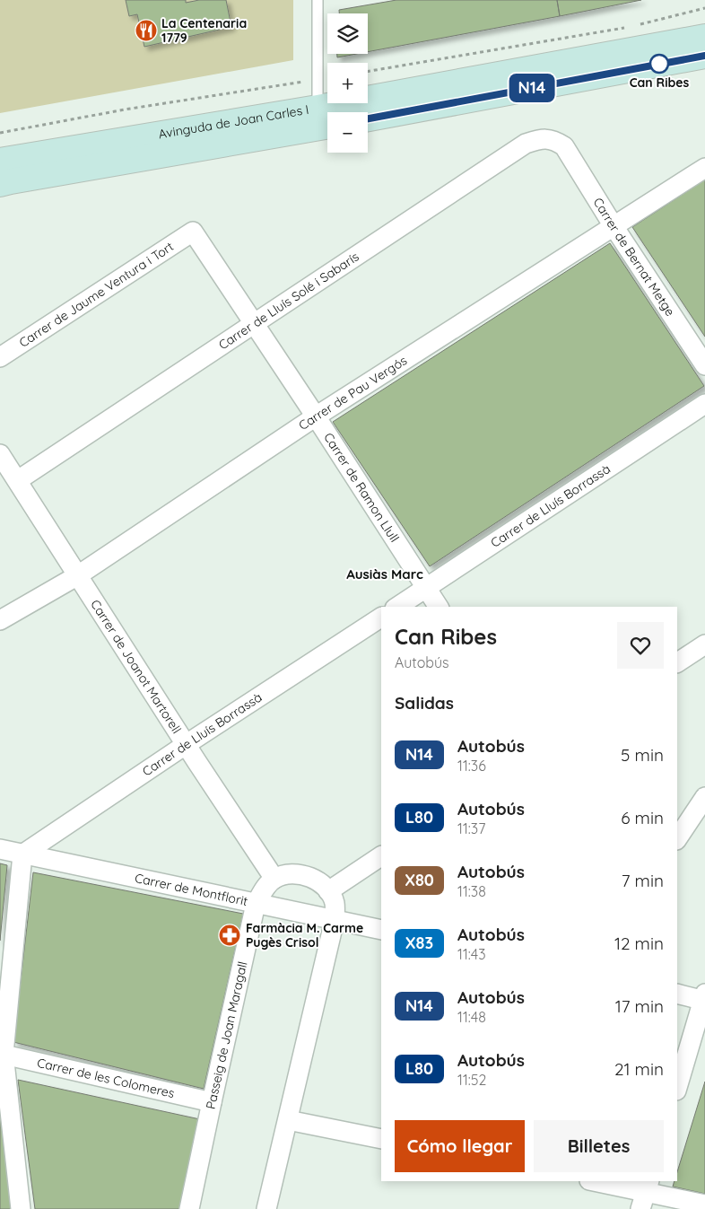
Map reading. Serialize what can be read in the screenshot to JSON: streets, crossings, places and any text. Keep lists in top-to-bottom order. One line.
{"streets":{"main road":["Avinguda de Joan Carles I"],"street":["Carrer de Bernat Metge","Carrer de Jaume Ventura i Tort","Carrer de Lluís Solé i Sabarís","Carrer de Pau Vergós","Carrer de Ramon Llull","Carrer de Lluís Borrassà","Carrer de Joanot Martorell","Carrer de Montflorit","Passeig de Joan Maragall","Carrer de les Colomeres"]},"crossings":[["Carrer de Bernat Metge","Carrer de Lluís Solé i Sabarís"],["Carrer de Bernat Metge","Carrer de Pau Vergós"],["Carrer de Jaume Ventura i Tort","Carrer de Ramon Llull"],["Carrer de Lluís Solé i Sabarís","Carrer de Ramon Llull"],["Carrer de Lluís Solé i Sabarís","Carrer de Joanot Martorell"],["Carrer de Pau Vergós","Carrer de Ramon Llull"],["Carrer de Pau Vergós","Carrer de Joanot Martorell"],["Carrer de Ramon Llull","Carrer de Lluís Borrassà"],["Carrer de Lluís Borrassà","Carrer de Joanot Martorell"],["Carrer de Lluís Borrassà","Carrer de Montflorit"],["Carrer de Joanot Martorell","Passeig de Joan Maragall"],["Carrer de Montflorit","Passeig de Joan Maragall"],["Passeig de Joan Maragall","Carrer de les Colomeres"]],"districts":["Ausiàs Marc"],"places":{"restaurant":["La Centenaria 1779"],"other":["Can Ribes"],"pharmacy":["Farmàcia M. Carme Pugès Crisol"]},"lines":["bus line N14"],"page":{"on_map":"N14","map_buttons":["+","−"],"heading":[["Can Ribes","Autobús"],"Salidas"],"list":[{"mark":"N14","name":"Autobús","note":"11:36","value":"5 min"},{"mark":"L80","name":"Autobús","note":"11:37","value":"6 min"},{"mark":"X80","name":"Autobús","note":"11:38","value":"7 min"},{"mark":"X83","name":"Autobús","note":"11:43","value":"12 min"},{"mark":"N14","name":"Autobús","note":"11:48","value":"17 min"},{"mark":"L80","name":"Autobús","note":"11:52","value":"21 min"}],"buttons":["Cómo llegar","Billetes"]}}
